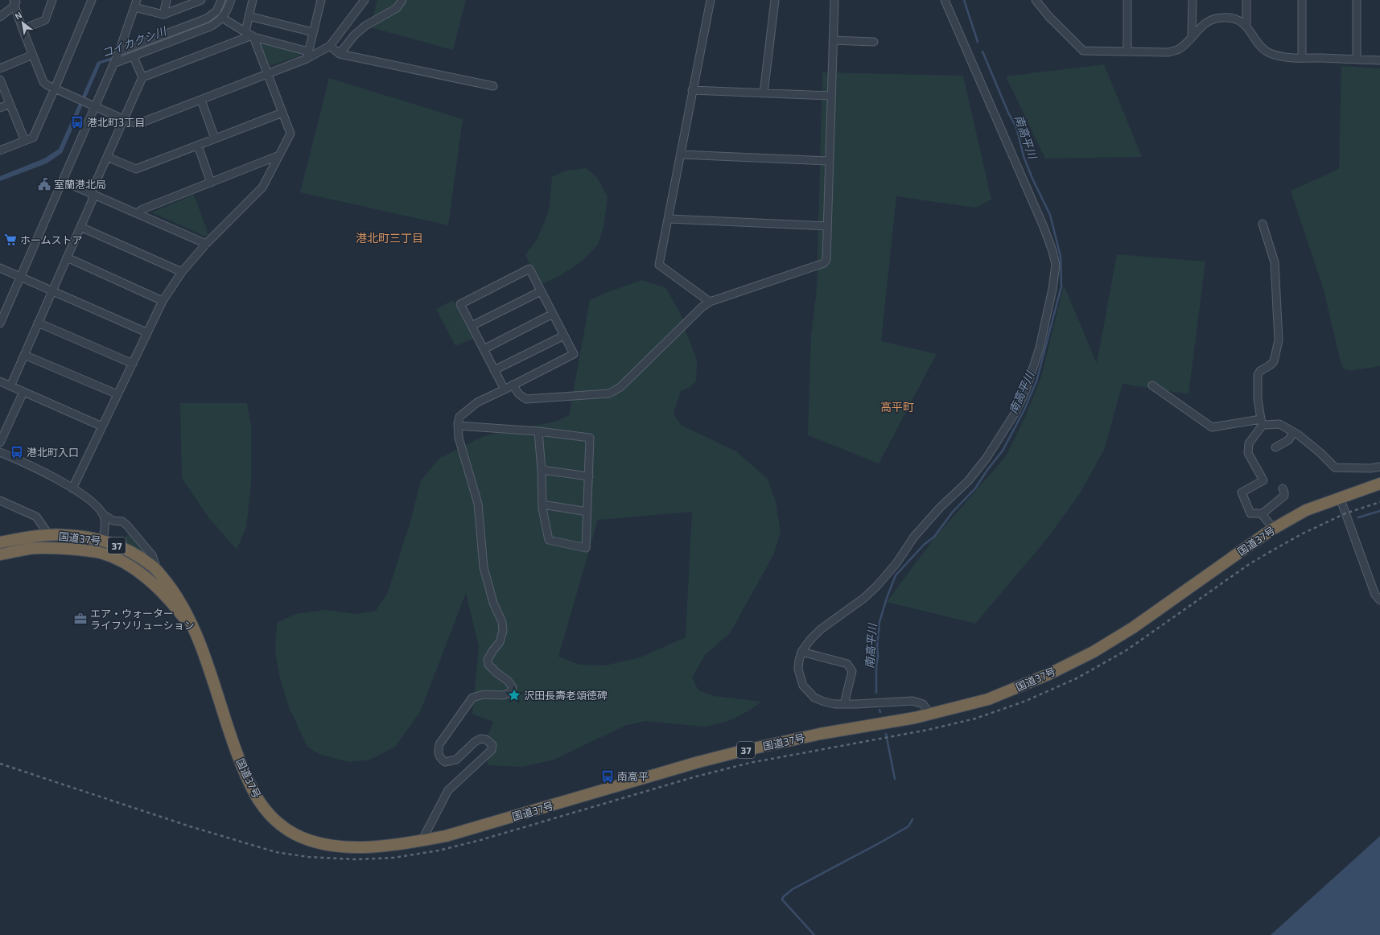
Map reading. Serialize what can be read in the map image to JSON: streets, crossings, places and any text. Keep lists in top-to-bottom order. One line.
{"streets":{"highway":["国道37号","37"]},"districts":["港北町三丁目","高平町"],"water":["コイカクシ川","南高平川"],"places":{"bus stop":["港北町3丁目","港北町入口","南高平"],"public building":["室蘭港北局"],"supermarket":["ホームストア"],"office":["エア・ウォーター ライフソリューション"],"place":["沢田長壽老頌徳碑"]},"north":"top left"}
